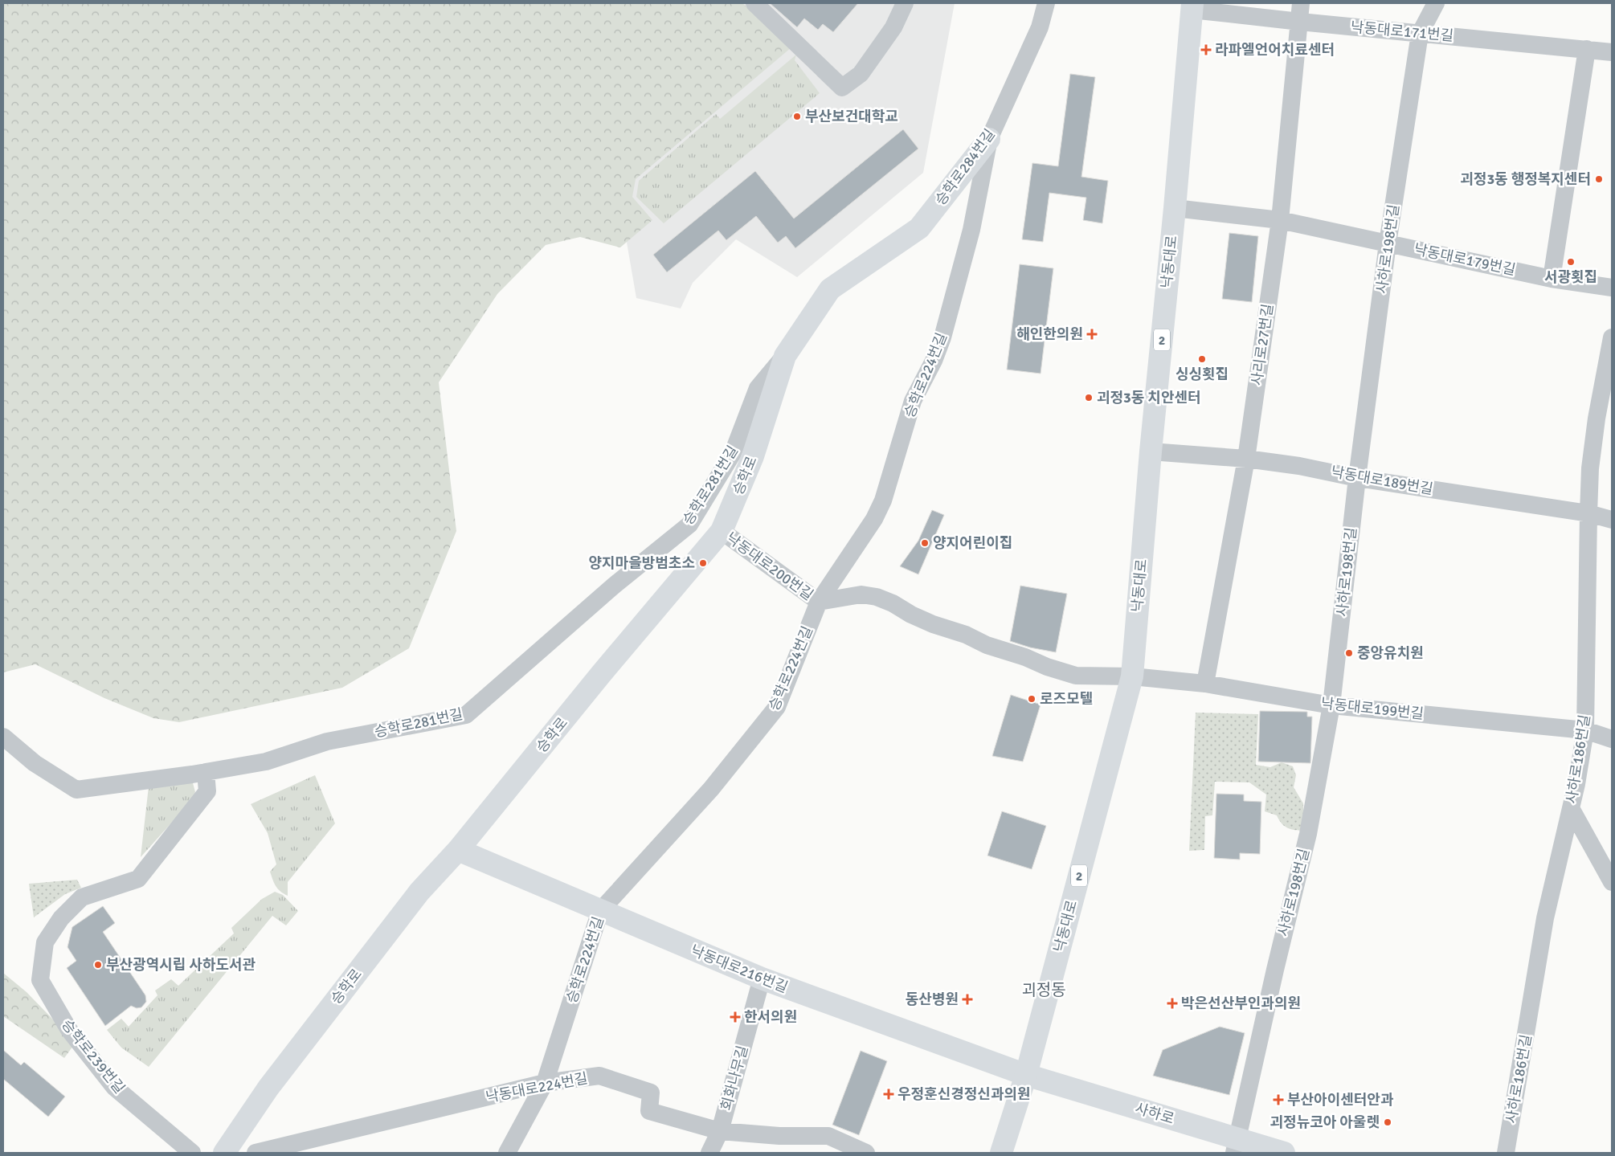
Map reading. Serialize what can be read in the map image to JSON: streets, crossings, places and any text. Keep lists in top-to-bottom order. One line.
{"streets":{"street":["낙동대로171번길","승학로284번길","사하로198번길","낙동대로179번길","낙동대로","2","사리로27번길","승학로224번길","승학로","낙동대로189번길","승학로281번길","낙동대로200번길","낙동대로199번길","사하로186번길","낙동대로216번길","승학로239번길","회화나무길","낙동대로224번길","사하로"]},"crossings":[["낙동대로171번길","사하로198번길"],["낙동대로171번길","낙동대로"],["낙동대로171번길","사리로27번길"],["승학로284번길","승학로224번길"],["승학로284번길","승학로"],["사하로198번길","낙동대로179번길"],["사하로198번길","낙동대로189번길"],["사하로198번길","낙동대로199번길"],["사하로198번길","사하로"],["낙동대로179번길","낙동대로"],["낙동대로179번길","사리로27번길"],["낙동대로","낙동대로189번길"],["낙동대로","낙동대로199번길"],["낙동대로","낙동대로216번길"],["낙동대로","사하로"],["사리로27번길","낙동대로189번길"],["사리로27번길","낙동대로199번길"],["승학로224번길","낙동대로200번길"],["승학로224번길","낙동대로199번길"],["승학로224번길","낙동대로216번길"],["승학로224번길","낙동대로224번길"],["승학로","승학로281번길"],["승학로","낙동대로200번길"],["승학로","낙동대로216번길"],["낙동대로189번길","사하로186번길"],["승학로281번길","승학로239번길"],["낙동대로200번길","낙동대로199번길"],["낙동대로199번길","사하로186번길"],["낙동대로216번길","회화나무길"],["낙동대로216번길","사하로"],["회화나무길","낙동대로224번길"]],"districts":["괴정동"],"places":{"health":["라파엘언어치료센터","해인한의원","동산병원","박은선산부인과의원","한서의원","우정훈신경정신과의원","부산아이센터안과"],"other":["부산보건대학교","괴정3동 행정복지센터","서광횟집","싱싱횟집","괴정3동 치안센터","양지어린이집","양지마을방범초소","중앙유치원","로즈모텔","부산광역시립 사하도서관","괴정뉴코아 아울렛"]}}
